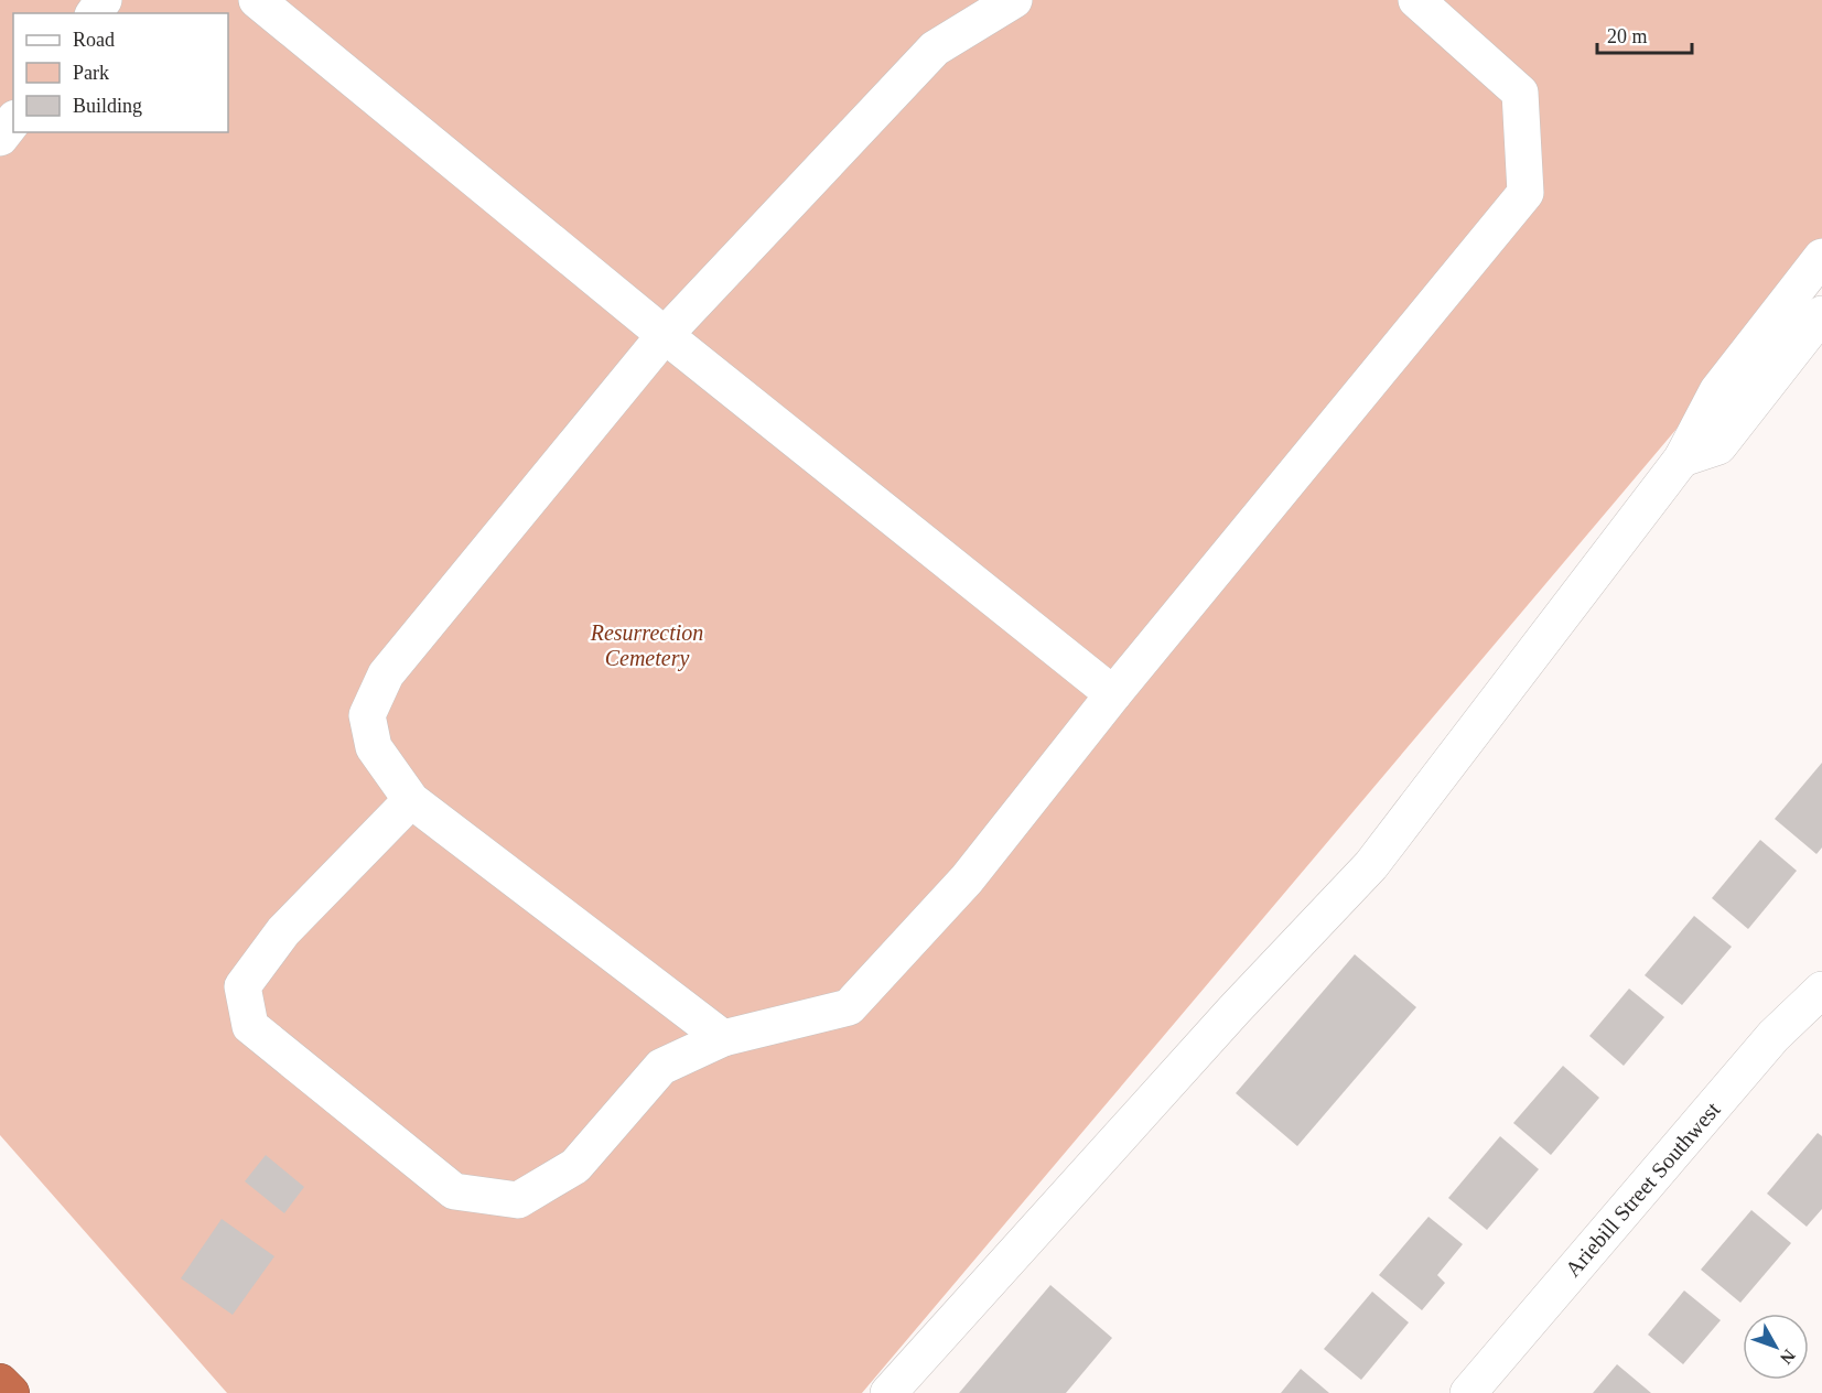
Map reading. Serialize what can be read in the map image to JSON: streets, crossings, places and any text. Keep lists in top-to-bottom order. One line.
{"streets":{"street":["Ariebill Street Southwest"]},"parks":["Resurrection Cemetery"],"legend":["Road","Park","Building"],"scale_bar":"20 m","north":"bottom right"}
